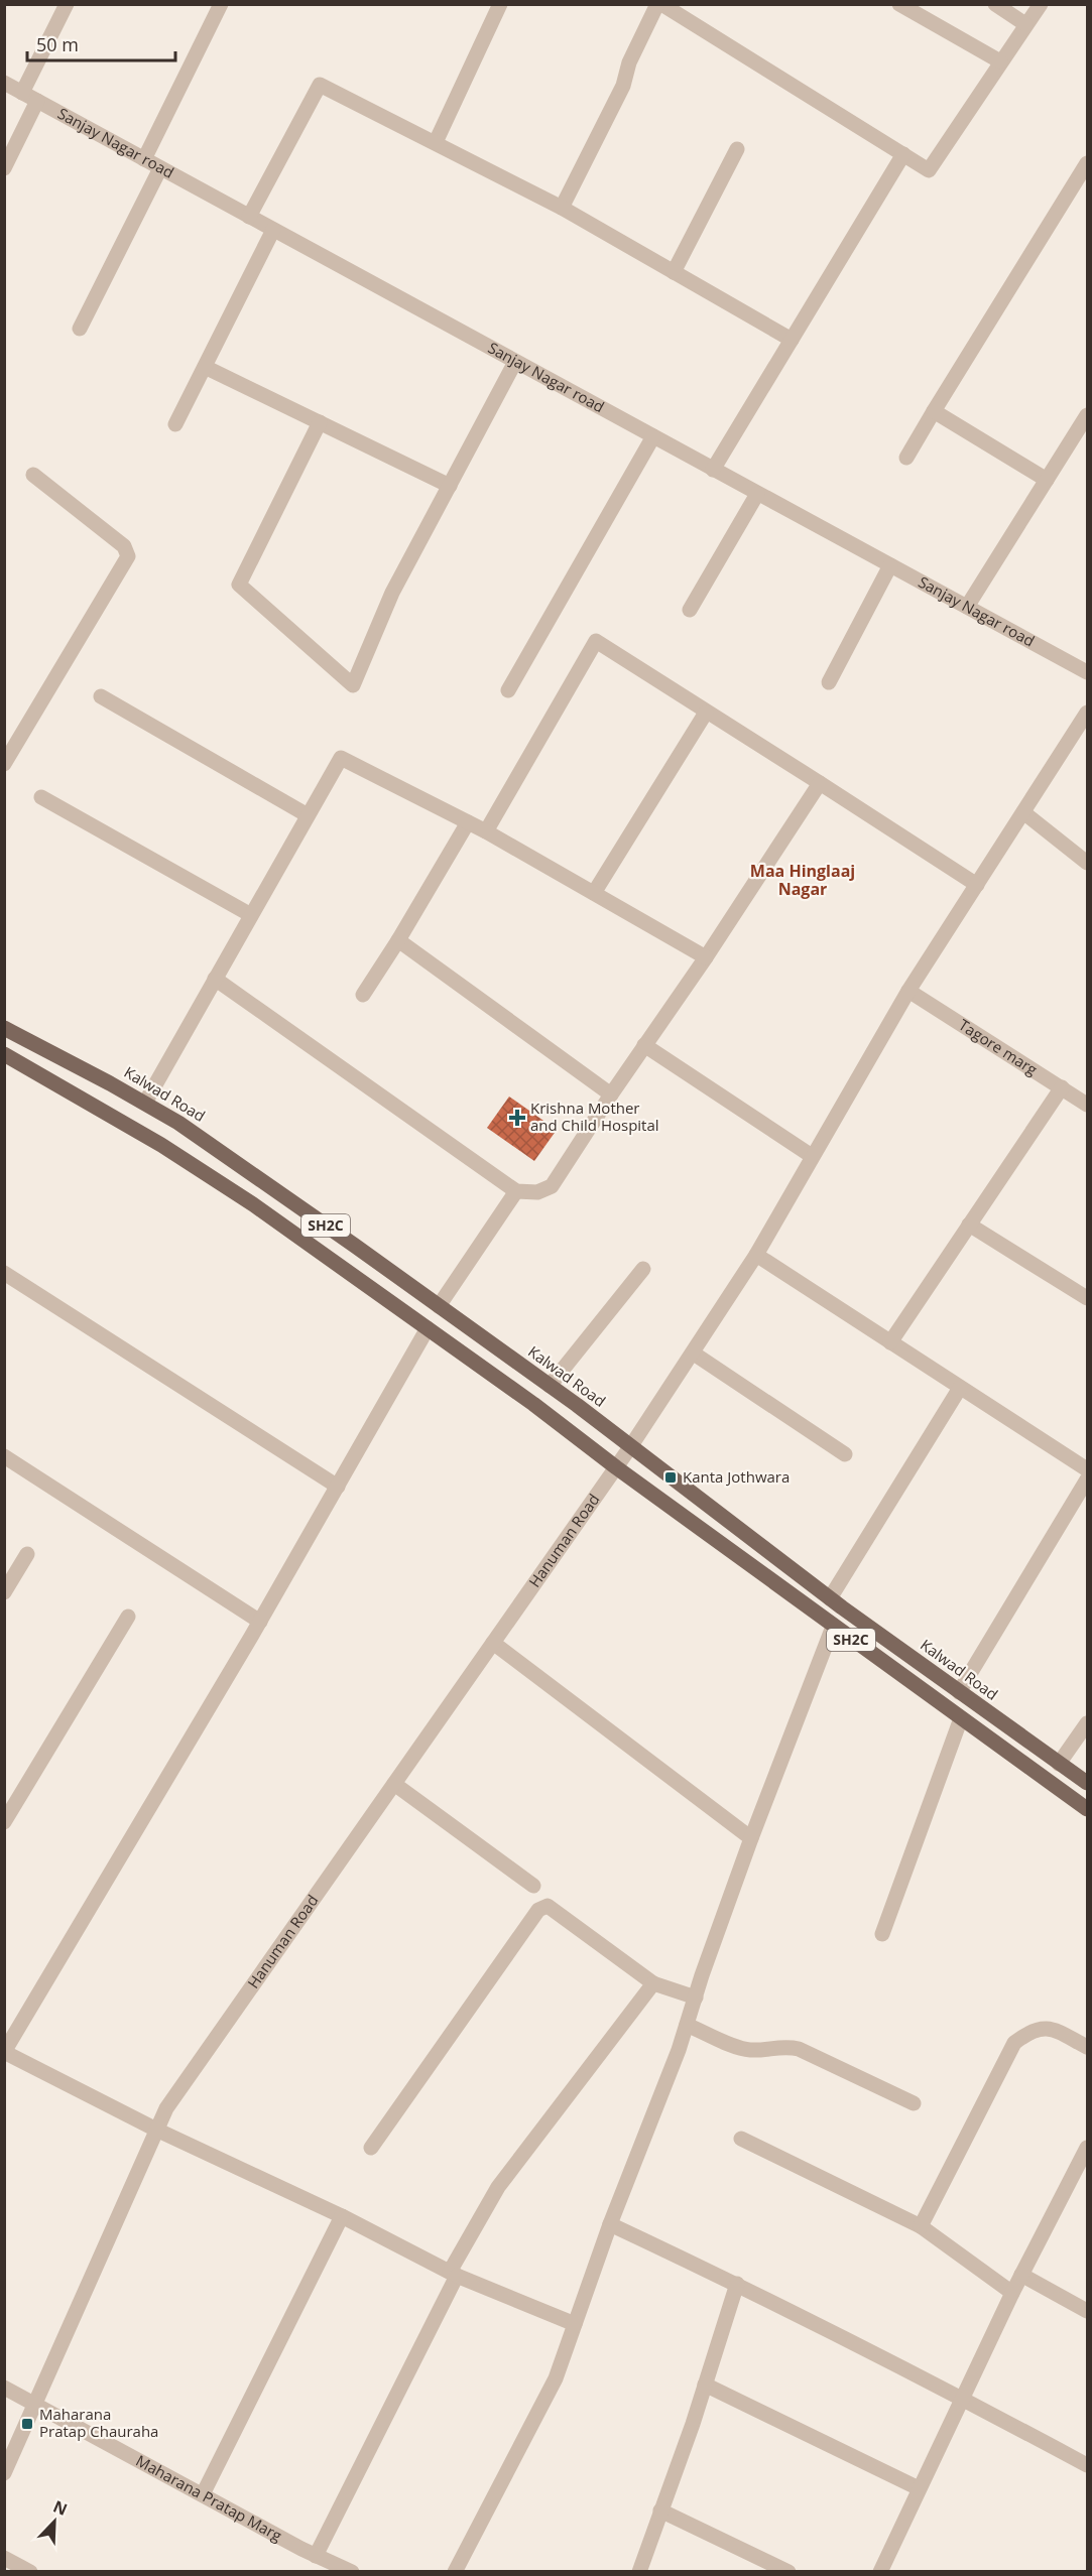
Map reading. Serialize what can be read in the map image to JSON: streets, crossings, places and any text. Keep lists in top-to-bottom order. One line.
{"streets":{"main road":["Kalwad Road","SH2C"],"street":["Sanjay Nagar road","Tagore marg","Hanuman Road","Maharana Pratap Marg"]},"crossings":[["Tagore marg","Hanuman Road"],["Kalwad Road","Hanuman Road"],["SH2C","Hanuman Road"],["Hanuman Road","Maharana Pratap Marg"]],"districts":["Maa Hinglaaj Nagar"],"places":{"health":["Krishna Mother and Child Hospital"],"transit":["Kanta Jothwara","Maharana Pratap Chauraha"]},"scale_bar":"50 m","north":"top right"}
